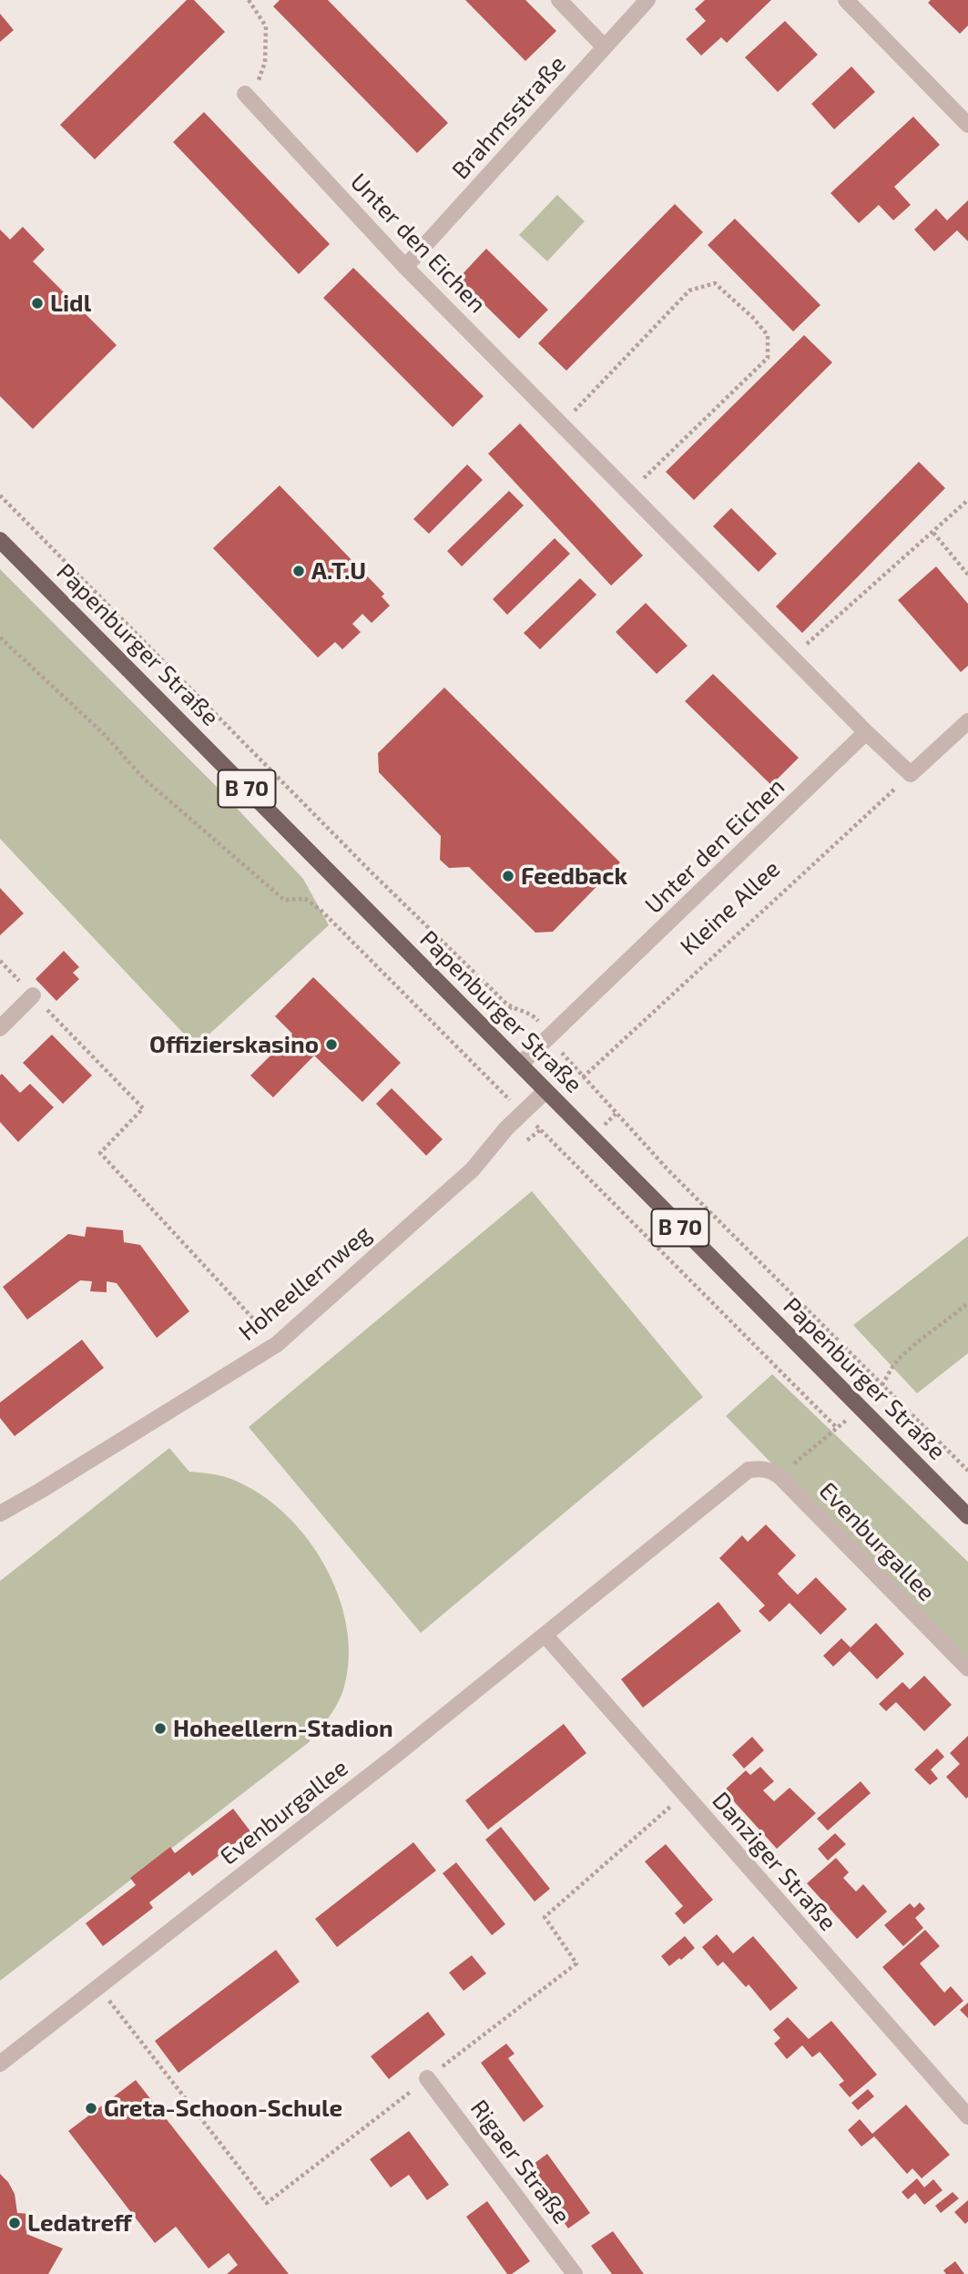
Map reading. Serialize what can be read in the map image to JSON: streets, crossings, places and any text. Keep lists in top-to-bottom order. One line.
{"streets":{"main road":["Papenburger Straße","B 70"],"street":["Brahmsstraße","Unter den Eichen","Hoheellernweg","Evenburgallee","Danziger Straße","Rigaer Straße"],"path":["Kleine Allee"]},"crossings":[["Brahmsstraße","Unter den Eichen"],["Unter den Eichen","Papenburger Straße"],["Papenburger Straße","Hoheellernweg"],["Evenburgallee","Danziger Straße"]],"places":["Lidl","A.T.U","Feedback","Offizierskasino","Hoheellern-Stadion","Greta-Schoon-Schule","Ledatreff"]}
